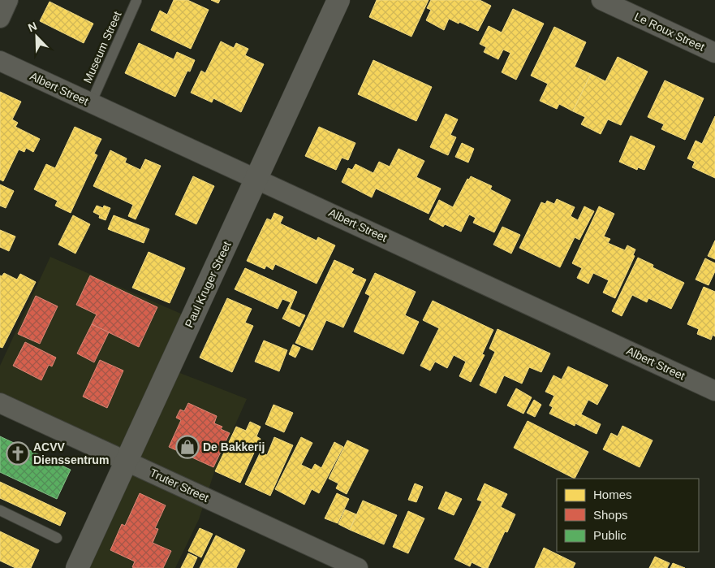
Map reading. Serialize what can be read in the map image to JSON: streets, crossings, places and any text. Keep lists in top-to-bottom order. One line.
{"streets":{"street":["Le Roux Street","Albert Street","Paul Kruger Street","Truter Street"],"lane":["Museum Street"]},"crossings":[["Museum Street","Albert Street"],["Albert Street","Paul Kruger Street"],["Paul Kruger Street","Truter Street"]],"places":{"shop":["De Bakkerij"],"church":["ACVV Dienssentrum"]},"legend":["Homes","Shops","Public"],"north":"top left"}
